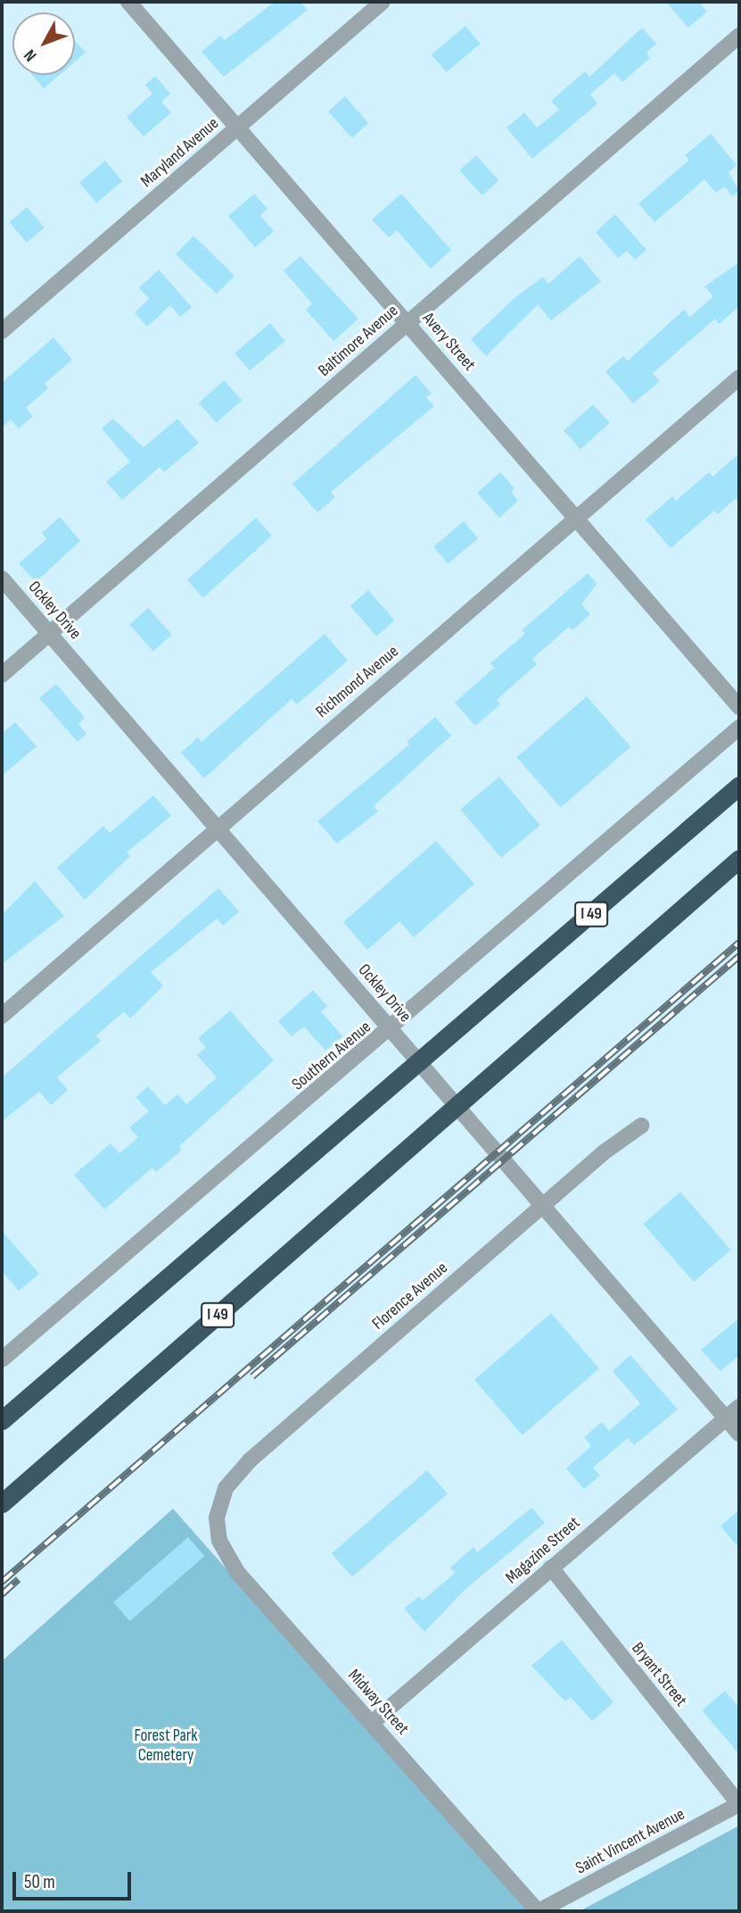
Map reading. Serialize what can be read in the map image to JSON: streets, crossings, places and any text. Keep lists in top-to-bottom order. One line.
{"streets":{"highway":["I 49"],"street":["Maryland Avenue","Baltimore Avenue","Avery Street","Ockley Drive","Richmond Avenue","Southern Avenue","Florence Avenue","Magazine Street","Bryant Street","Midway Street","Saint Vincent Avenue"]},"crossings":[["Maryland Avenue","Avery Street"],["Baltimore Avenue","Avery Street"],["Baltimore Avenue","Ockley Drive"],["Avery Street","Richmond Avenue"],["Ockley Drive","Richmond Avenue"],["Ockley Drive","Southern Avenue"],["Ockley Drive","Florence Avenue"],["Ockley Drive","Magazine Street"],["Florence Avenue","Midway Street"],["Magazine Street","Bryant Street"],["Magazine Street","Midway Street"],["Bryant Street","Saint Vincent Avenue"],["Midway Street","Saint Vincent Avenue"]],"parks":["Forest Park Cemetery"],"scale_bar":"50 m","north":"bottom left"}
